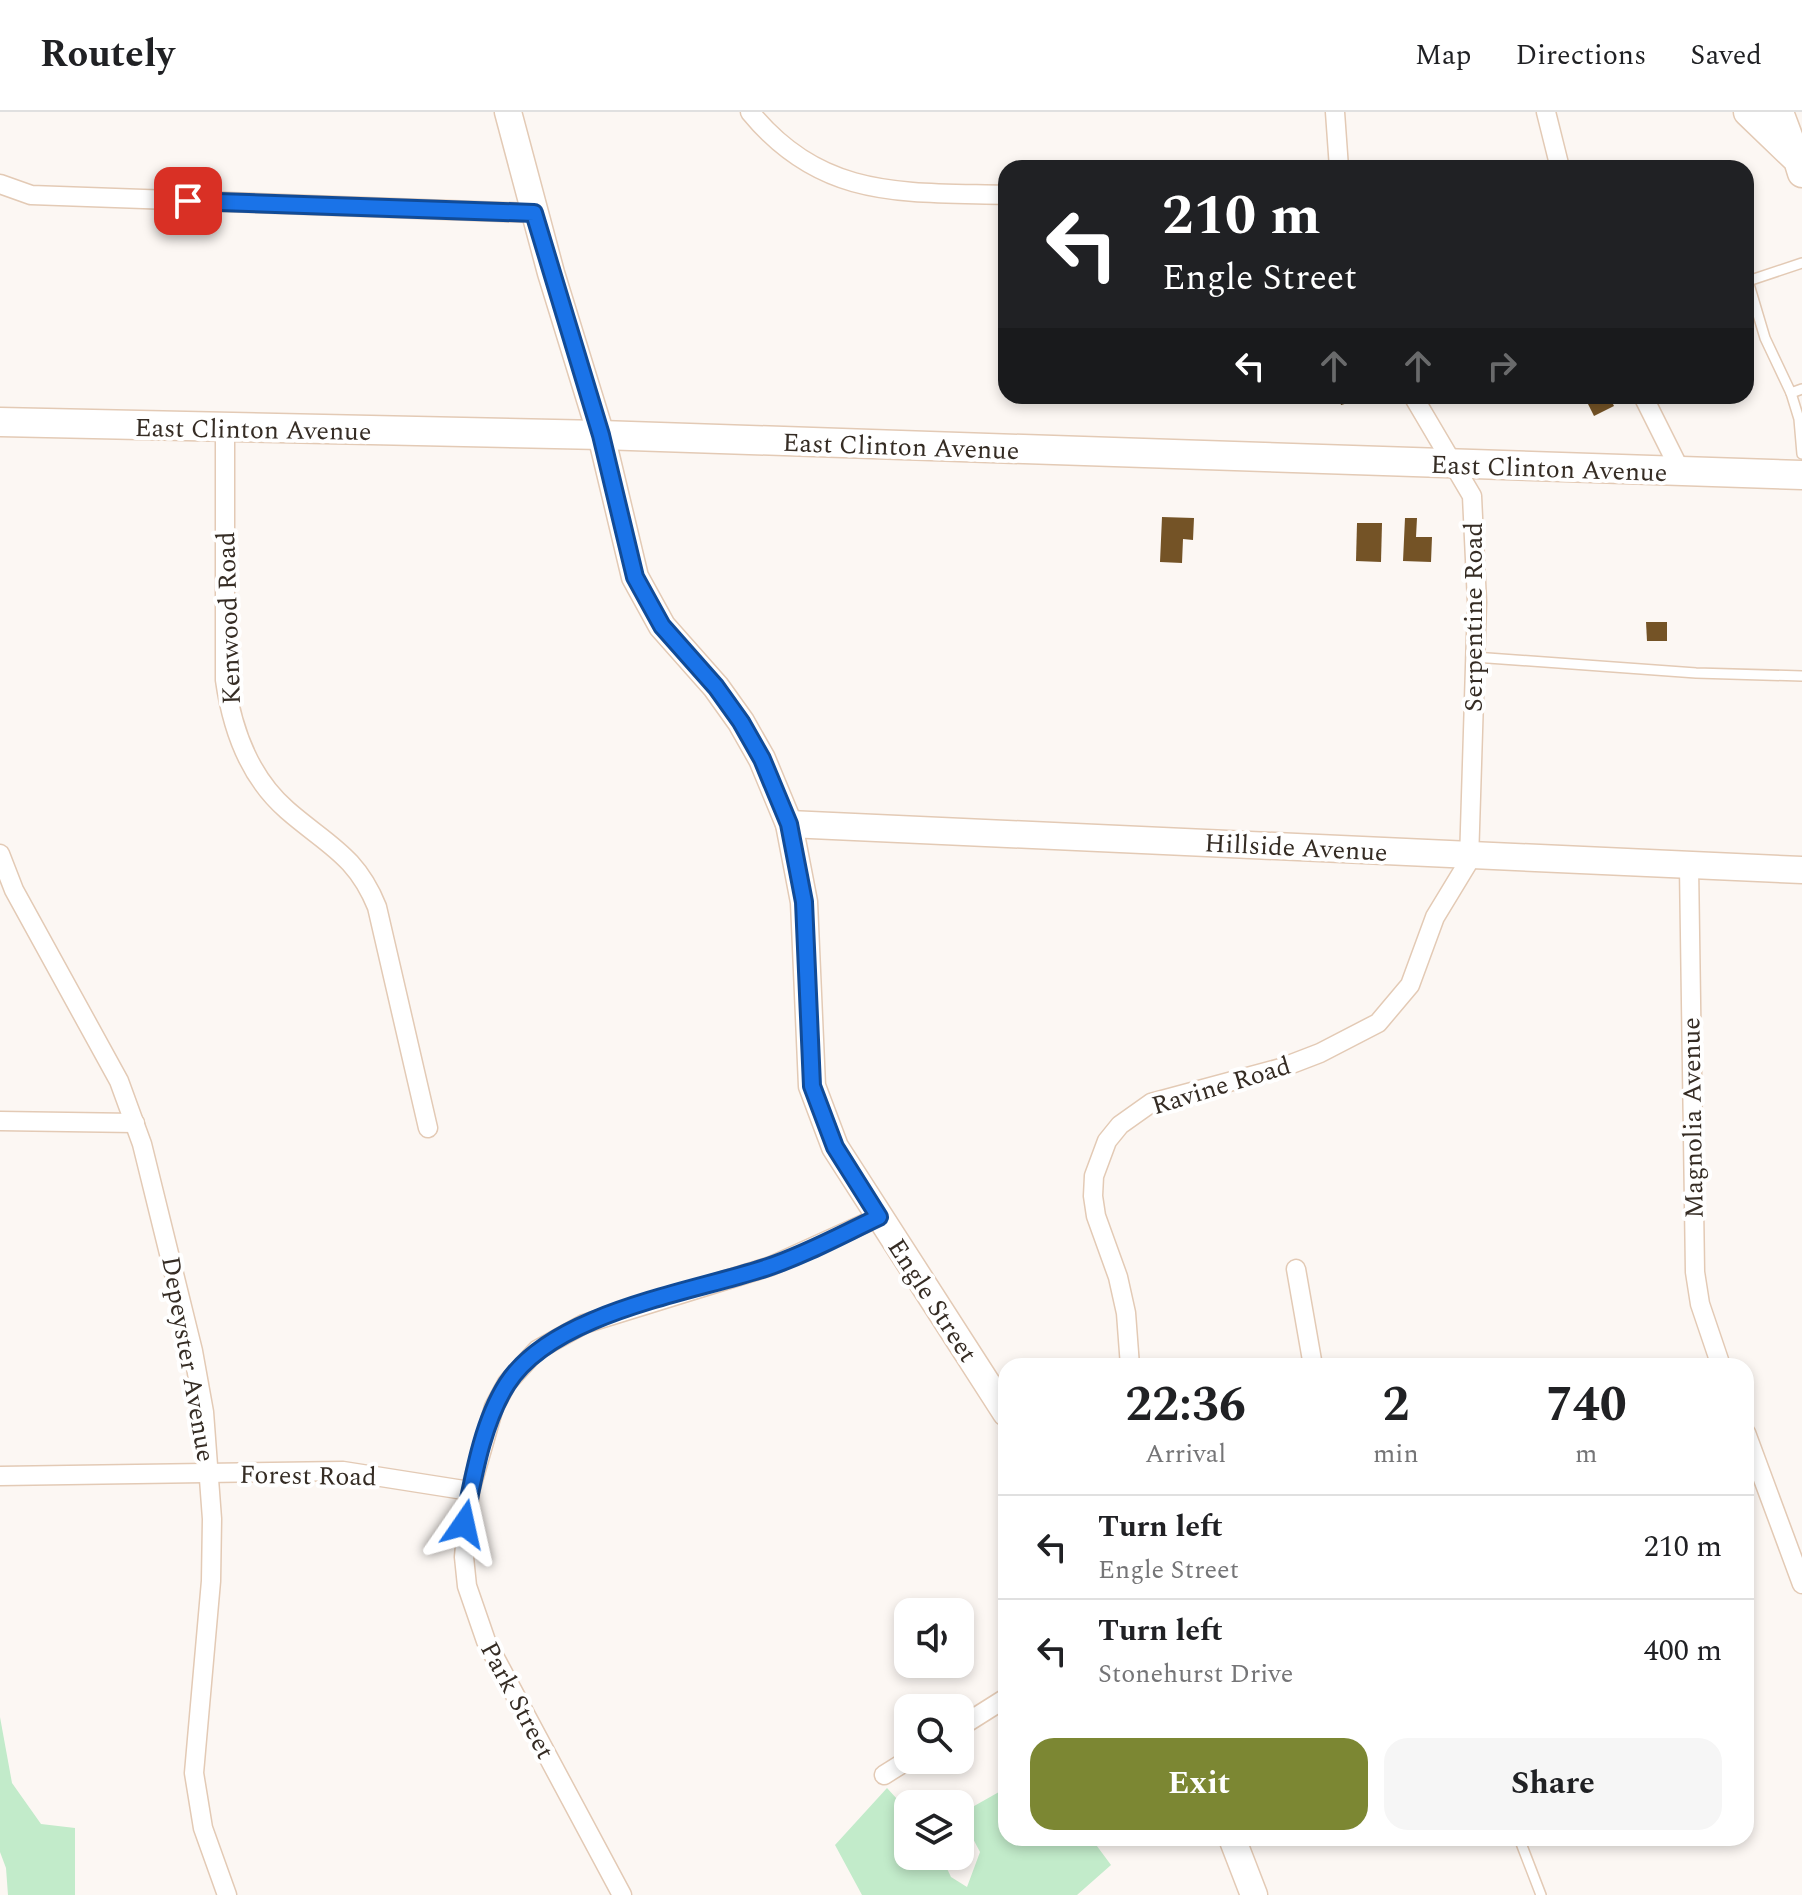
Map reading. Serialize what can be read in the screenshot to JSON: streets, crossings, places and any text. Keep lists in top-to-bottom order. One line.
{"streets":{"main road":["East Clinton Avenue"],"street":["Serpentine Road","Kenwood Road","Hillside Avenue","Ravine Road","Magnolia Avenue","Engle Street","Depeyster Avenue","Forest Road","Park Street"]},"crossings":[["East Clinton Avenue","Serpentine Road"],["East Clinton Avenue","Kenwood Road"],["East Clinton Avenue","Engle Street"],["Serpentine Road","Hillside Avenue"],["Serpentine Road","Ravine Road"],["Hillside Avenue","Ravine Road"],["Hillside Avenue","Magnolia Avenue"],["Hillside Avenue","Engle Street"],["Depeyster Avenue","Forest Road"],["Forest Road","Park Street"]],"page":{"header":"Routely","nav":["Map","Directions","Saved"],"turn":["210 m","Engle Street"],"eta":["22:36","Arrival","2","min","740","m"],"list":[{"name":"Turn left","note":"Engle Street","value":"210 m"},{"name":"Turn left","note":"Stonehurst Drive","value":"400 m"}],"buttons":["Exit","Share"]}}
